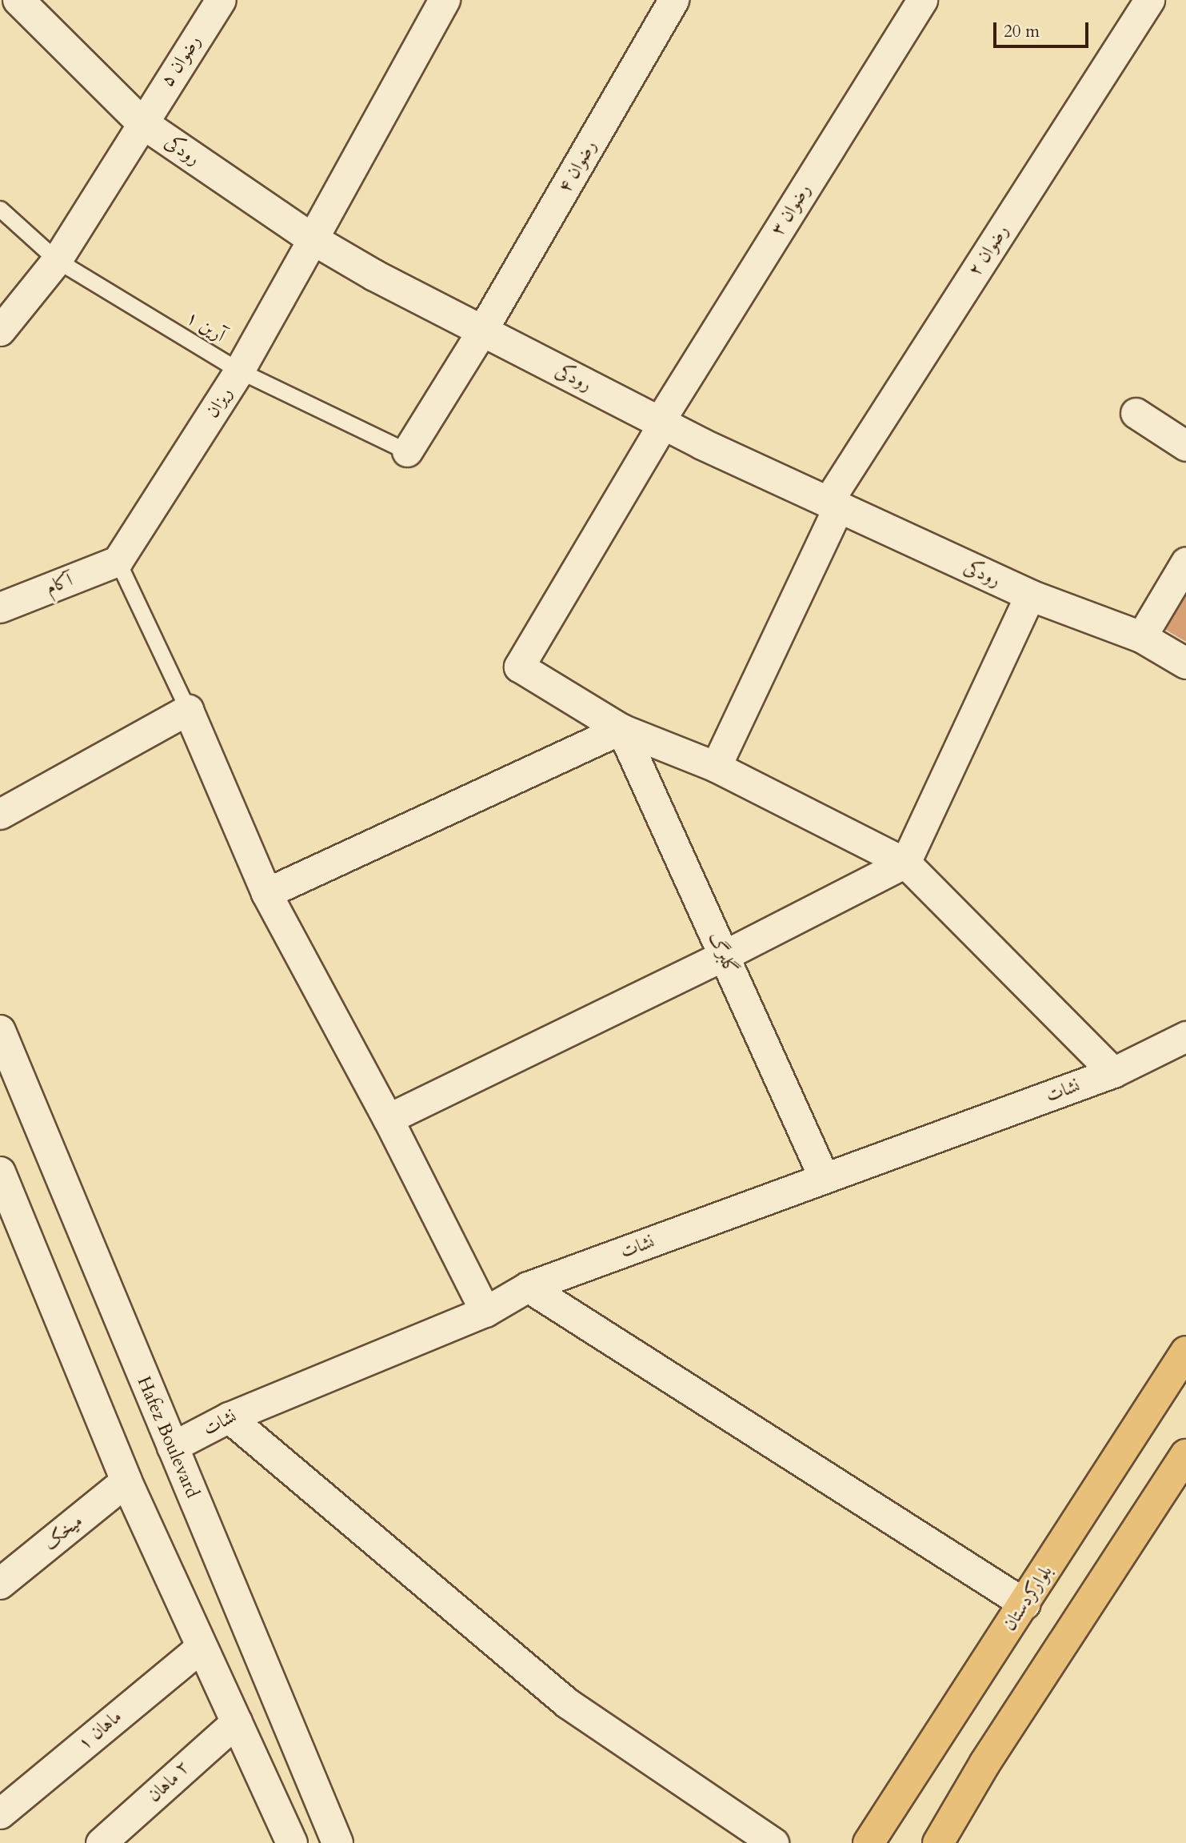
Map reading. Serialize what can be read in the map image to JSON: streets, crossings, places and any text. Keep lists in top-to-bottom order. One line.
{"streets":{"main road":["بلوارکردستان"],"street":["رضوان ۵","رودکی","رضوان ۴","رضوان ۳","رضوان ۲","ریزان","آکام","گلبرگ","نشات","Hafez Boulevard","میخک","ماهان ۱","٢ ماهان"],"lane":["آرین ۱"]},"crossings":[["رضوان ۵","رودکی"],["رضوان ۵","آرین ۱"],["رودکی","رضوان ۴"],["رودکی","رضوان ۳"],["رودکی","رضوان ۲"],["رودکی","ریزان"],["رضوان ۴","آرین ۱"],["رضوان ۳","گلبرگ"],["آرین ۱","ریزان"],["ریزان","آکام"],["گلبرگ","نشات"],["نشات","Hafez Boulevard"]],"scale_bar":"20 m"}
